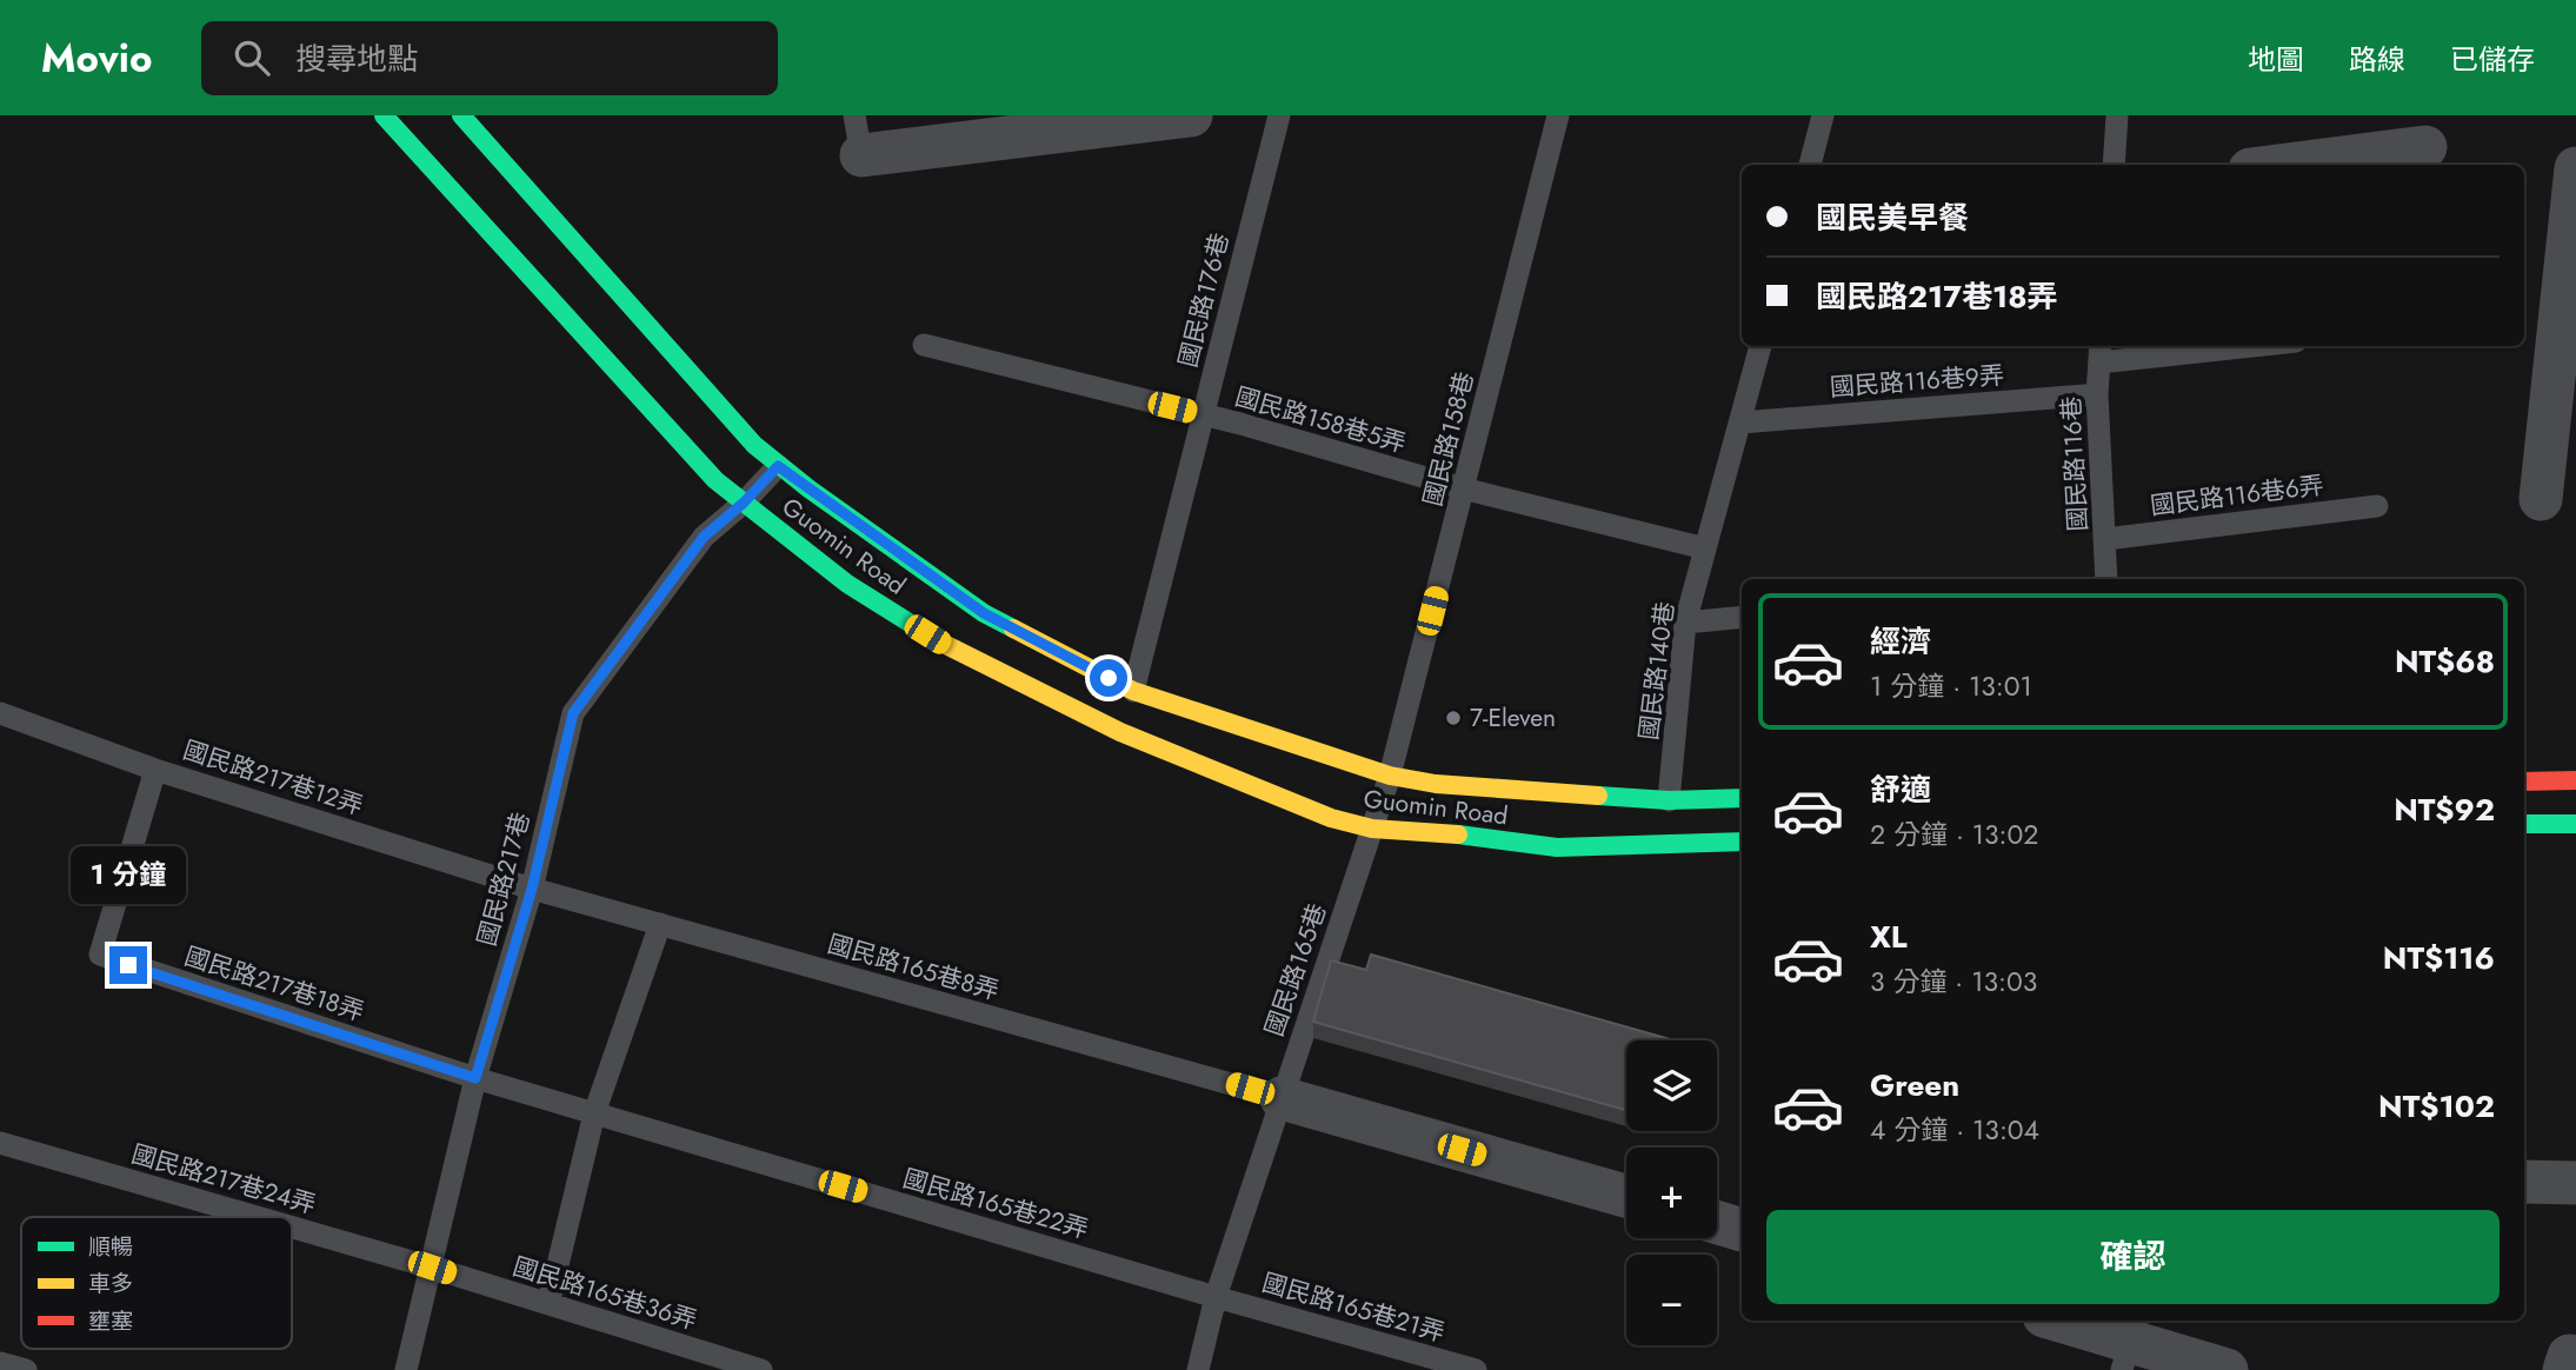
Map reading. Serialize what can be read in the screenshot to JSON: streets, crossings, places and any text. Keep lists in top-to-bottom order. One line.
{"streets":{"street":["Guomin Road"],"lane":["國民路176巷","國民路116巷9弄","國民路158巷5弄","國民路158巷","國民路116巷","國民路116巷6弄","國民路140巷","國民路217巷12弄","國民路217巷","國民路165巷8弄","國民路165巷","國民路217巷18弄","國民路217巷24弄","國民路165巷22弄","國民路165巷36弄","國民路165巷21弄"]},"crossings":[["國民路176巷","國民路158巷5弄"],["國民路176巷","Guomin Road"],["國民路116巷9弄","國民路116巷"],["國民路116巷9弄","國民路140巷"],["國民路158巷5弄","國民路158巷"],["國民路158巷","Guomin Road"],["國民路158巷","國民路165巷"],["國民路116巷","國民路116巷6弄"],["Guomin Road","國民路140巷"],["Guomin Road","國民路217巷"],["Guomin Road","國民路165巷"],["國民路217巷12弄","國民路217巷"],["國民路217巷12弄","國民路165巷8弄"],["國民路217巷12弄","國民路217巷18弄"],["國民路217巷","國民路165巷8弄"],["國民路217巷","國民路217巷18弄"],["國民路217巷","國民路217巷24弄"],["國民路217巷","國民路165巷22弄"],["國民路217巷","國民路165巷36弄"],["國民路165巷8弄","國民路165巷"],["國民路165巷","國民路165巷22弄"],["國民路165巷","國民路165巷21弄"],["國民路217巷18弄","國民路165巷22弄"],["國民路217巷24弄","國民路165巷36弄"],["國民路165巷22弄","國民路165巷21弄"]],"places":["7-Eleven"],"legend":["順暢","車多","壅塞"],"page":{"header":"Movio","search":"搜尋地點","nav":["地圖","路線","已儲存"],"banner":["國民美早餐","國民路217巷18弄"],"list":[{"name":"經濟","note":"1 分鐘 · 13:01","value":"NT$68"},{"name":"舒適","note":"2 分鐘 · 13:02","value":"NT$92"},{"name":"XL","note":"3 分鐘 · 13:03","value":"NT$116"},{"name":"Green","note":"4 分鐘 · 13:04","value":"NT$102"}],"bubble":"1 分鐘","map_buttons":["+","−"],"buttons":"確認"}}
